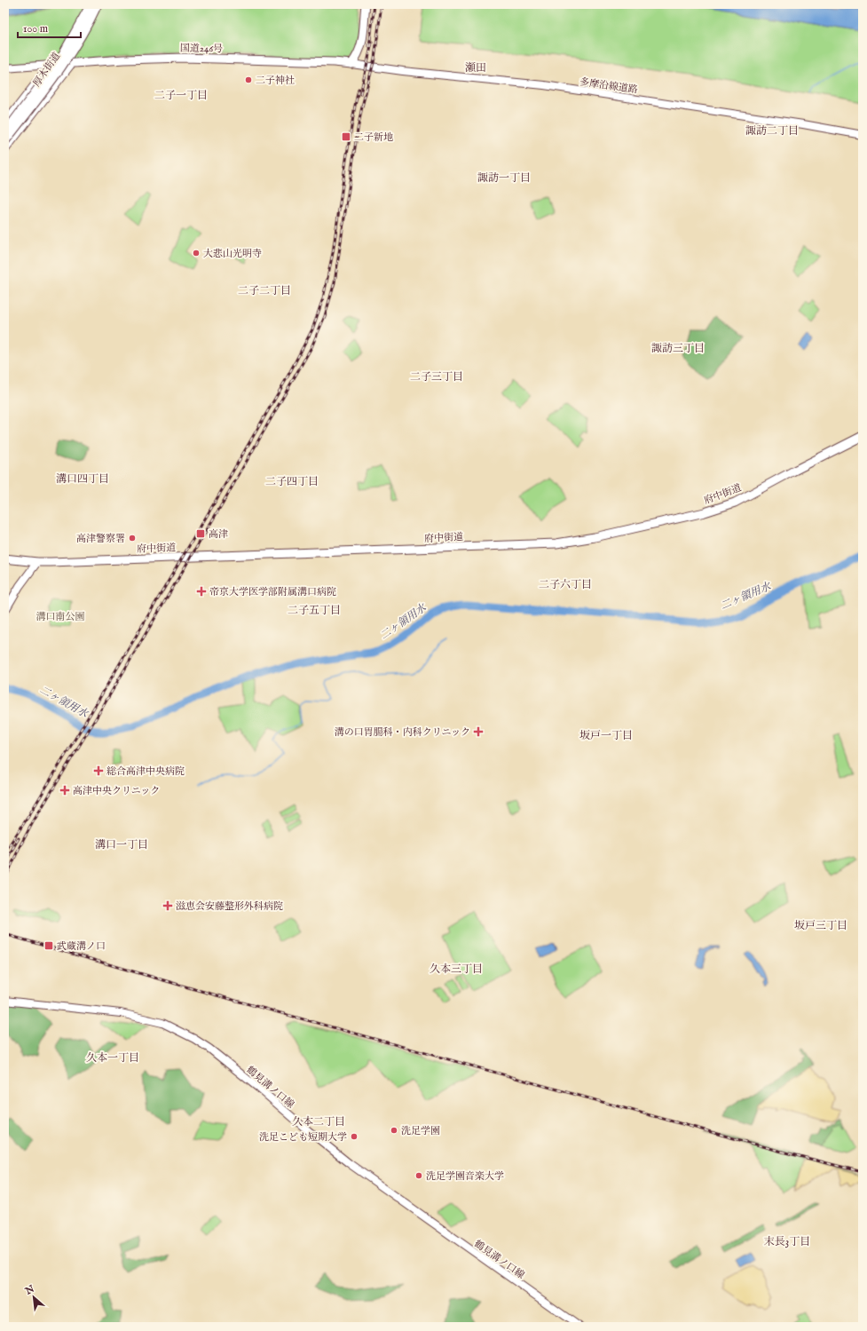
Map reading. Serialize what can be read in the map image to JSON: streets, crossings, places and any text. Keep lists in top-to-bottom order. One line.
{"streets":{"highway":["国道246号","厚木街道","府中街道"],"main road":["多摩沿線道路","鶴見溝ノ口線"]},"crossings":[["国道246号","多摩沿線道路"]],"districts":["瀬田","二子一丁目","諏訪二丁目","諏訪一丁目","二子二丁目","諏訪三丁目","二子三丁目","溝口四丁目","二子四丁目","二子六丁目","二子五丁目","坂戸一丁目","溝口一丁目","坂戸三丁目","久本三丁目","久本一丁目","久本二丁目","末長3丁目"],"water":["二ヶ領用水"],"parks":["溝口南公園"],"places":{"other":["二子神社","大悲山光明寺","高津警察署","洗足学園","洗足こども短期大学","洗足学園音楽大学"],"transit":["二子新地","高津","武蔵溝ノ口"],"health":["帝京大学医学部附属溝口病院","溝の口胃腸科・内科クリニック","総合高津中央病院","高津中央クリニック","滋恵会安藤整形外科病院"]},"scale_bar":"100 m","north":"top left"}
